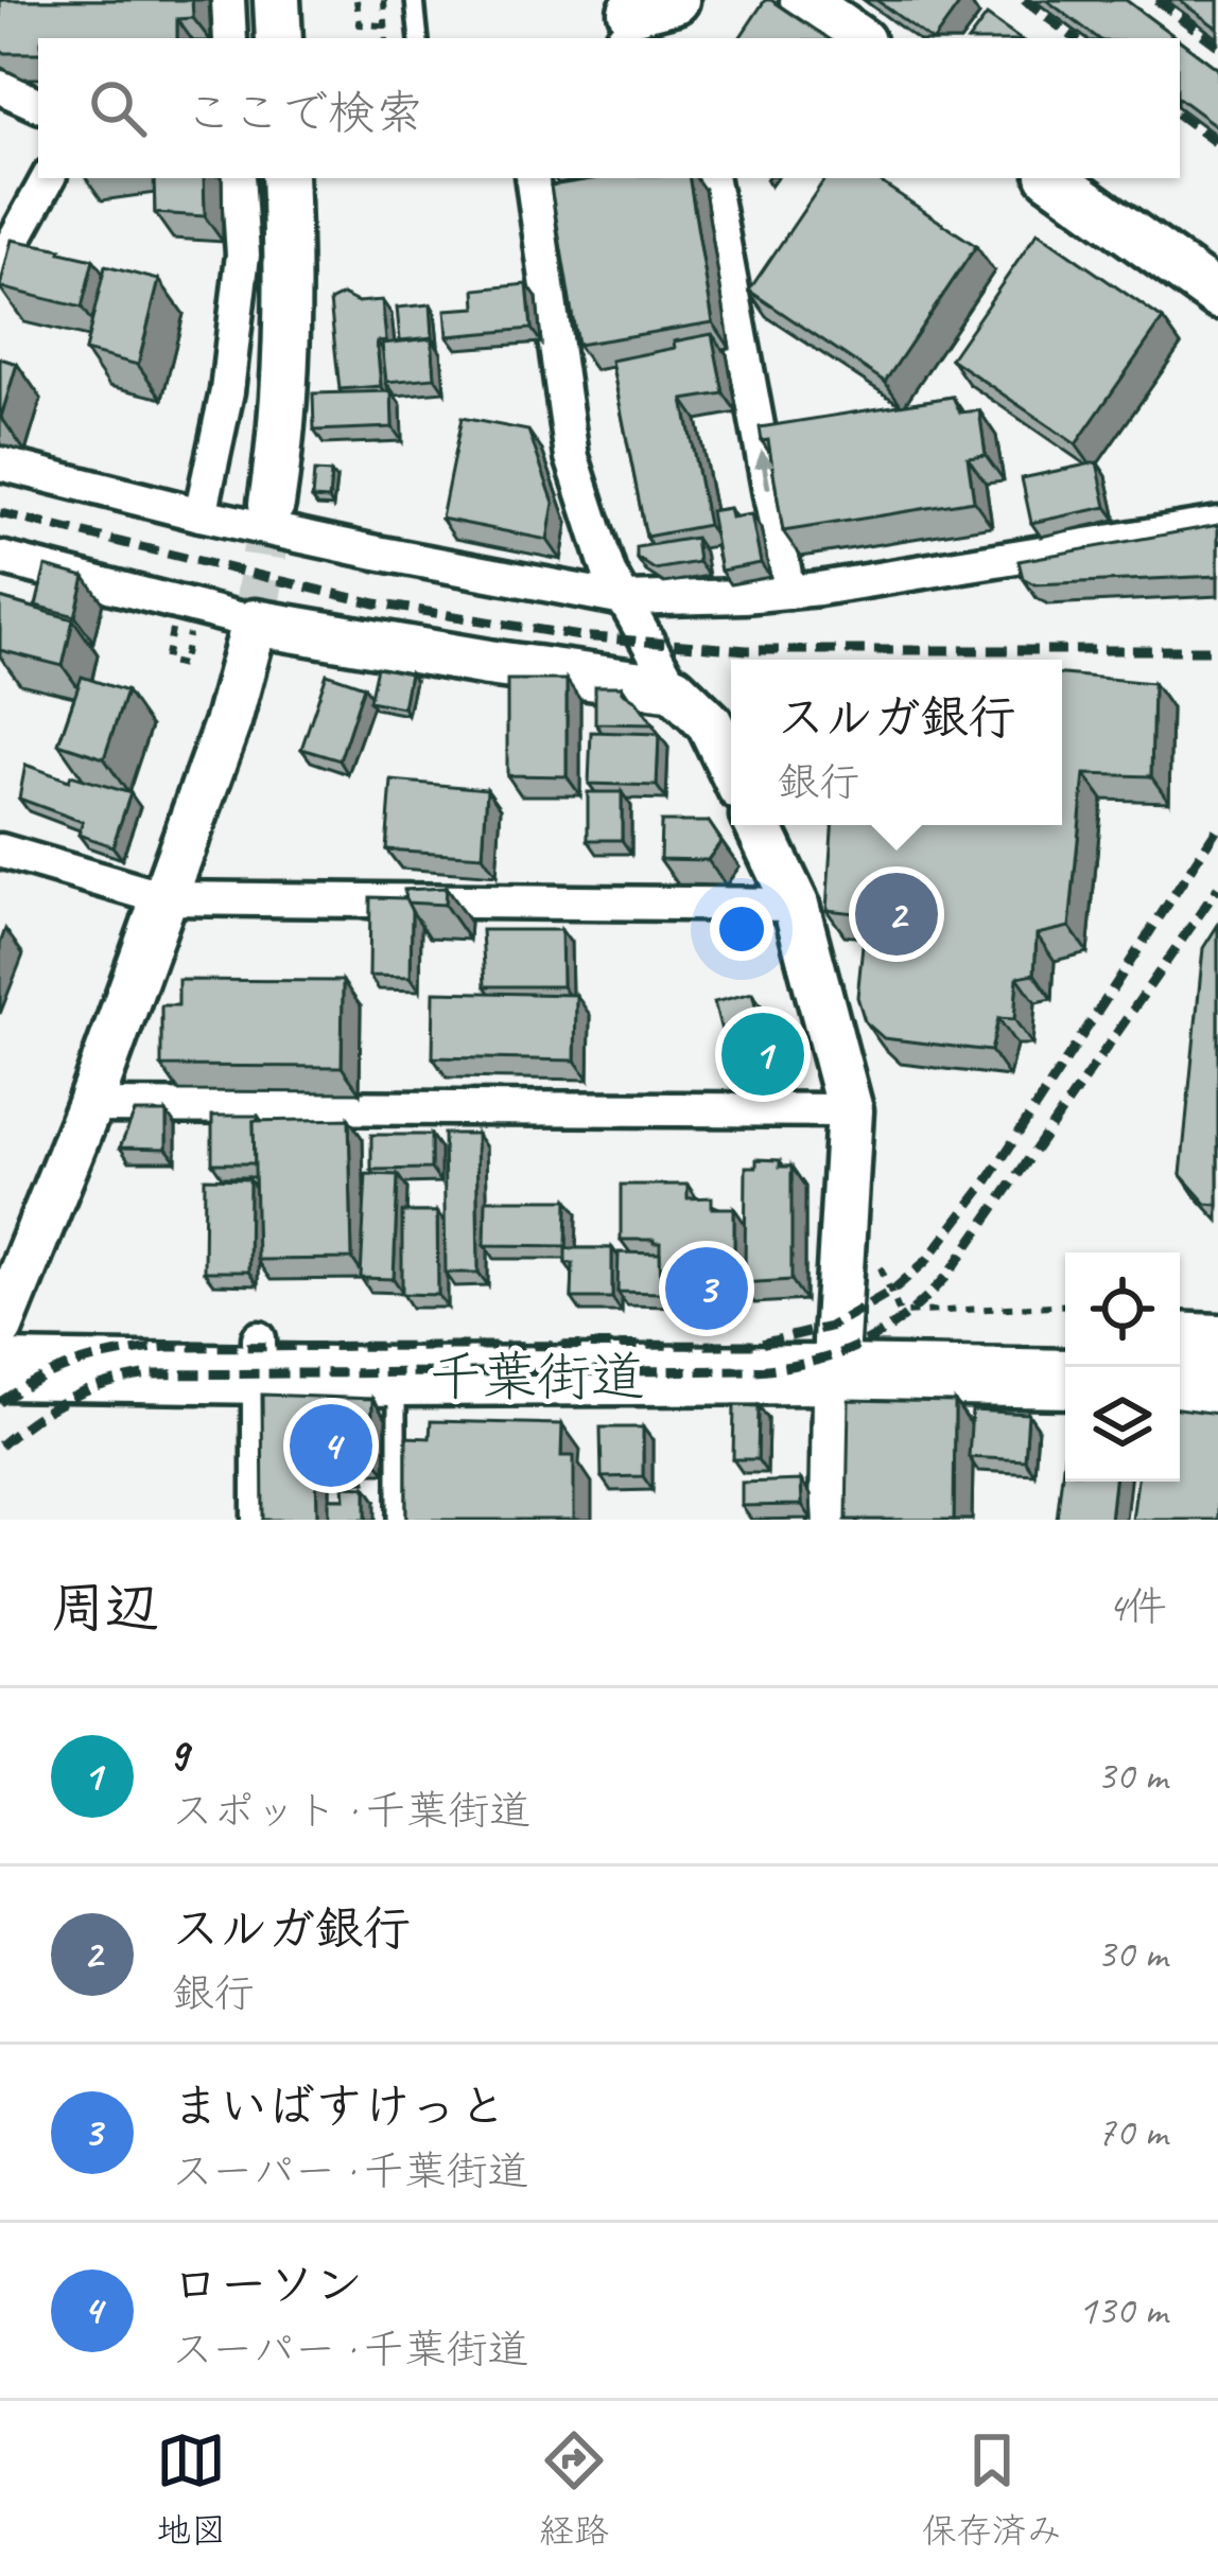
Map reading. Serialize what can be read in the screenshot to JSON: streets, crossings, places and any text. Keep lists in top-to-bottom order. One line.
{"streets":{"highway":["千葉街道"]},"page":{"search":"ここで検索","popup":["スルガ銀行","銀行"],"pins":["2","1","3","4"],"heading":["周辺","4件"],"list":[{"mark":"1","name":"g","note":"スポット · 千葉街道","value":"30 m"},{"mark":"2","name":"スルガ銀行","note":"銀行","value":"30 m"},{"mark":"3","name":"まいばすけっと","note":"スーパー · 千葉街道","value":"70 m"},{"mark":"4","name":"ローソン","note":"スーパー · 千葉街道","value":"130 m"}],"nav":["地図","経路","保存済み"]}}
